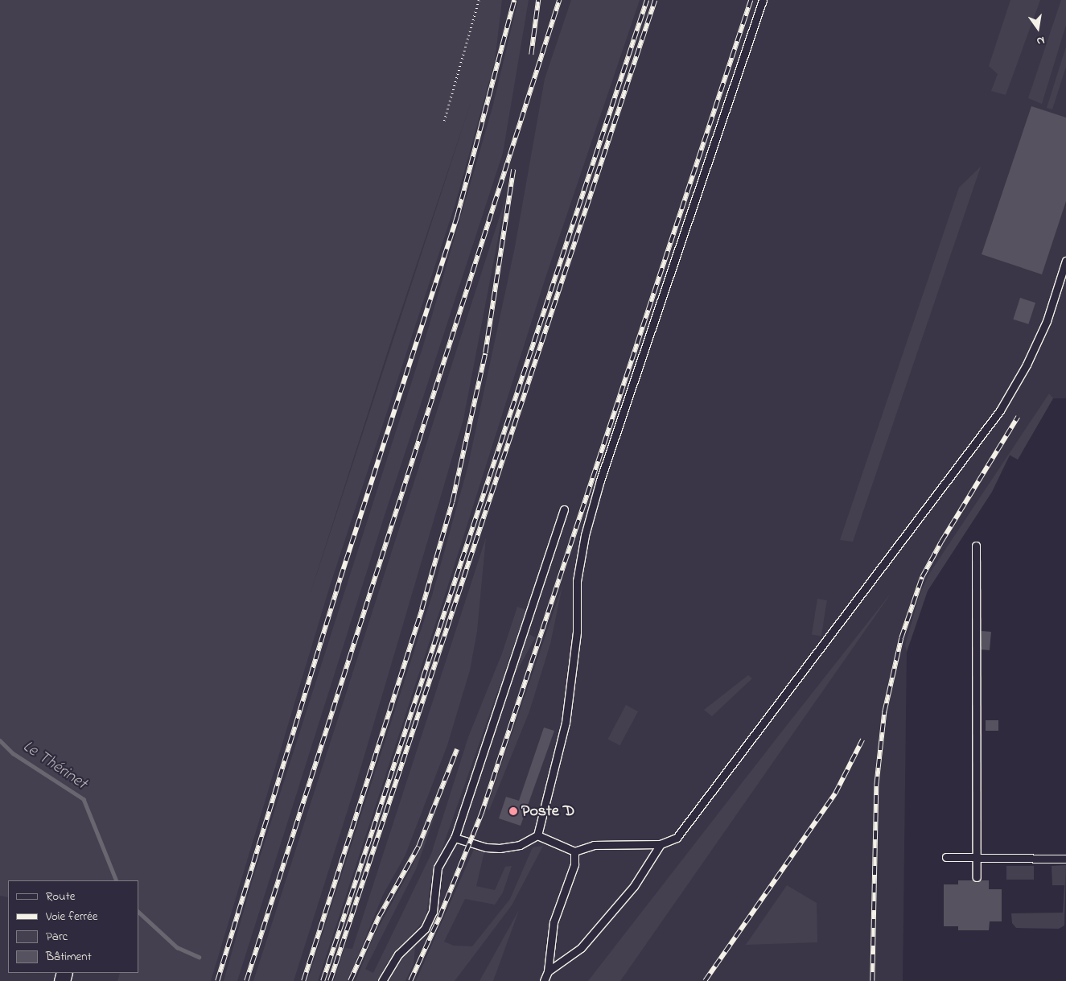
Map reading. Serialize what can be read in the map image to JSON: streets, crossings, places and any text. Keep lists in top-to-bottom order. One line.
{"water":["Le Thérinet"],"places":["Poste D"],"legend":["Route","Voie ferrée","Parc","Bâtiment"],"north":"bottom"}
